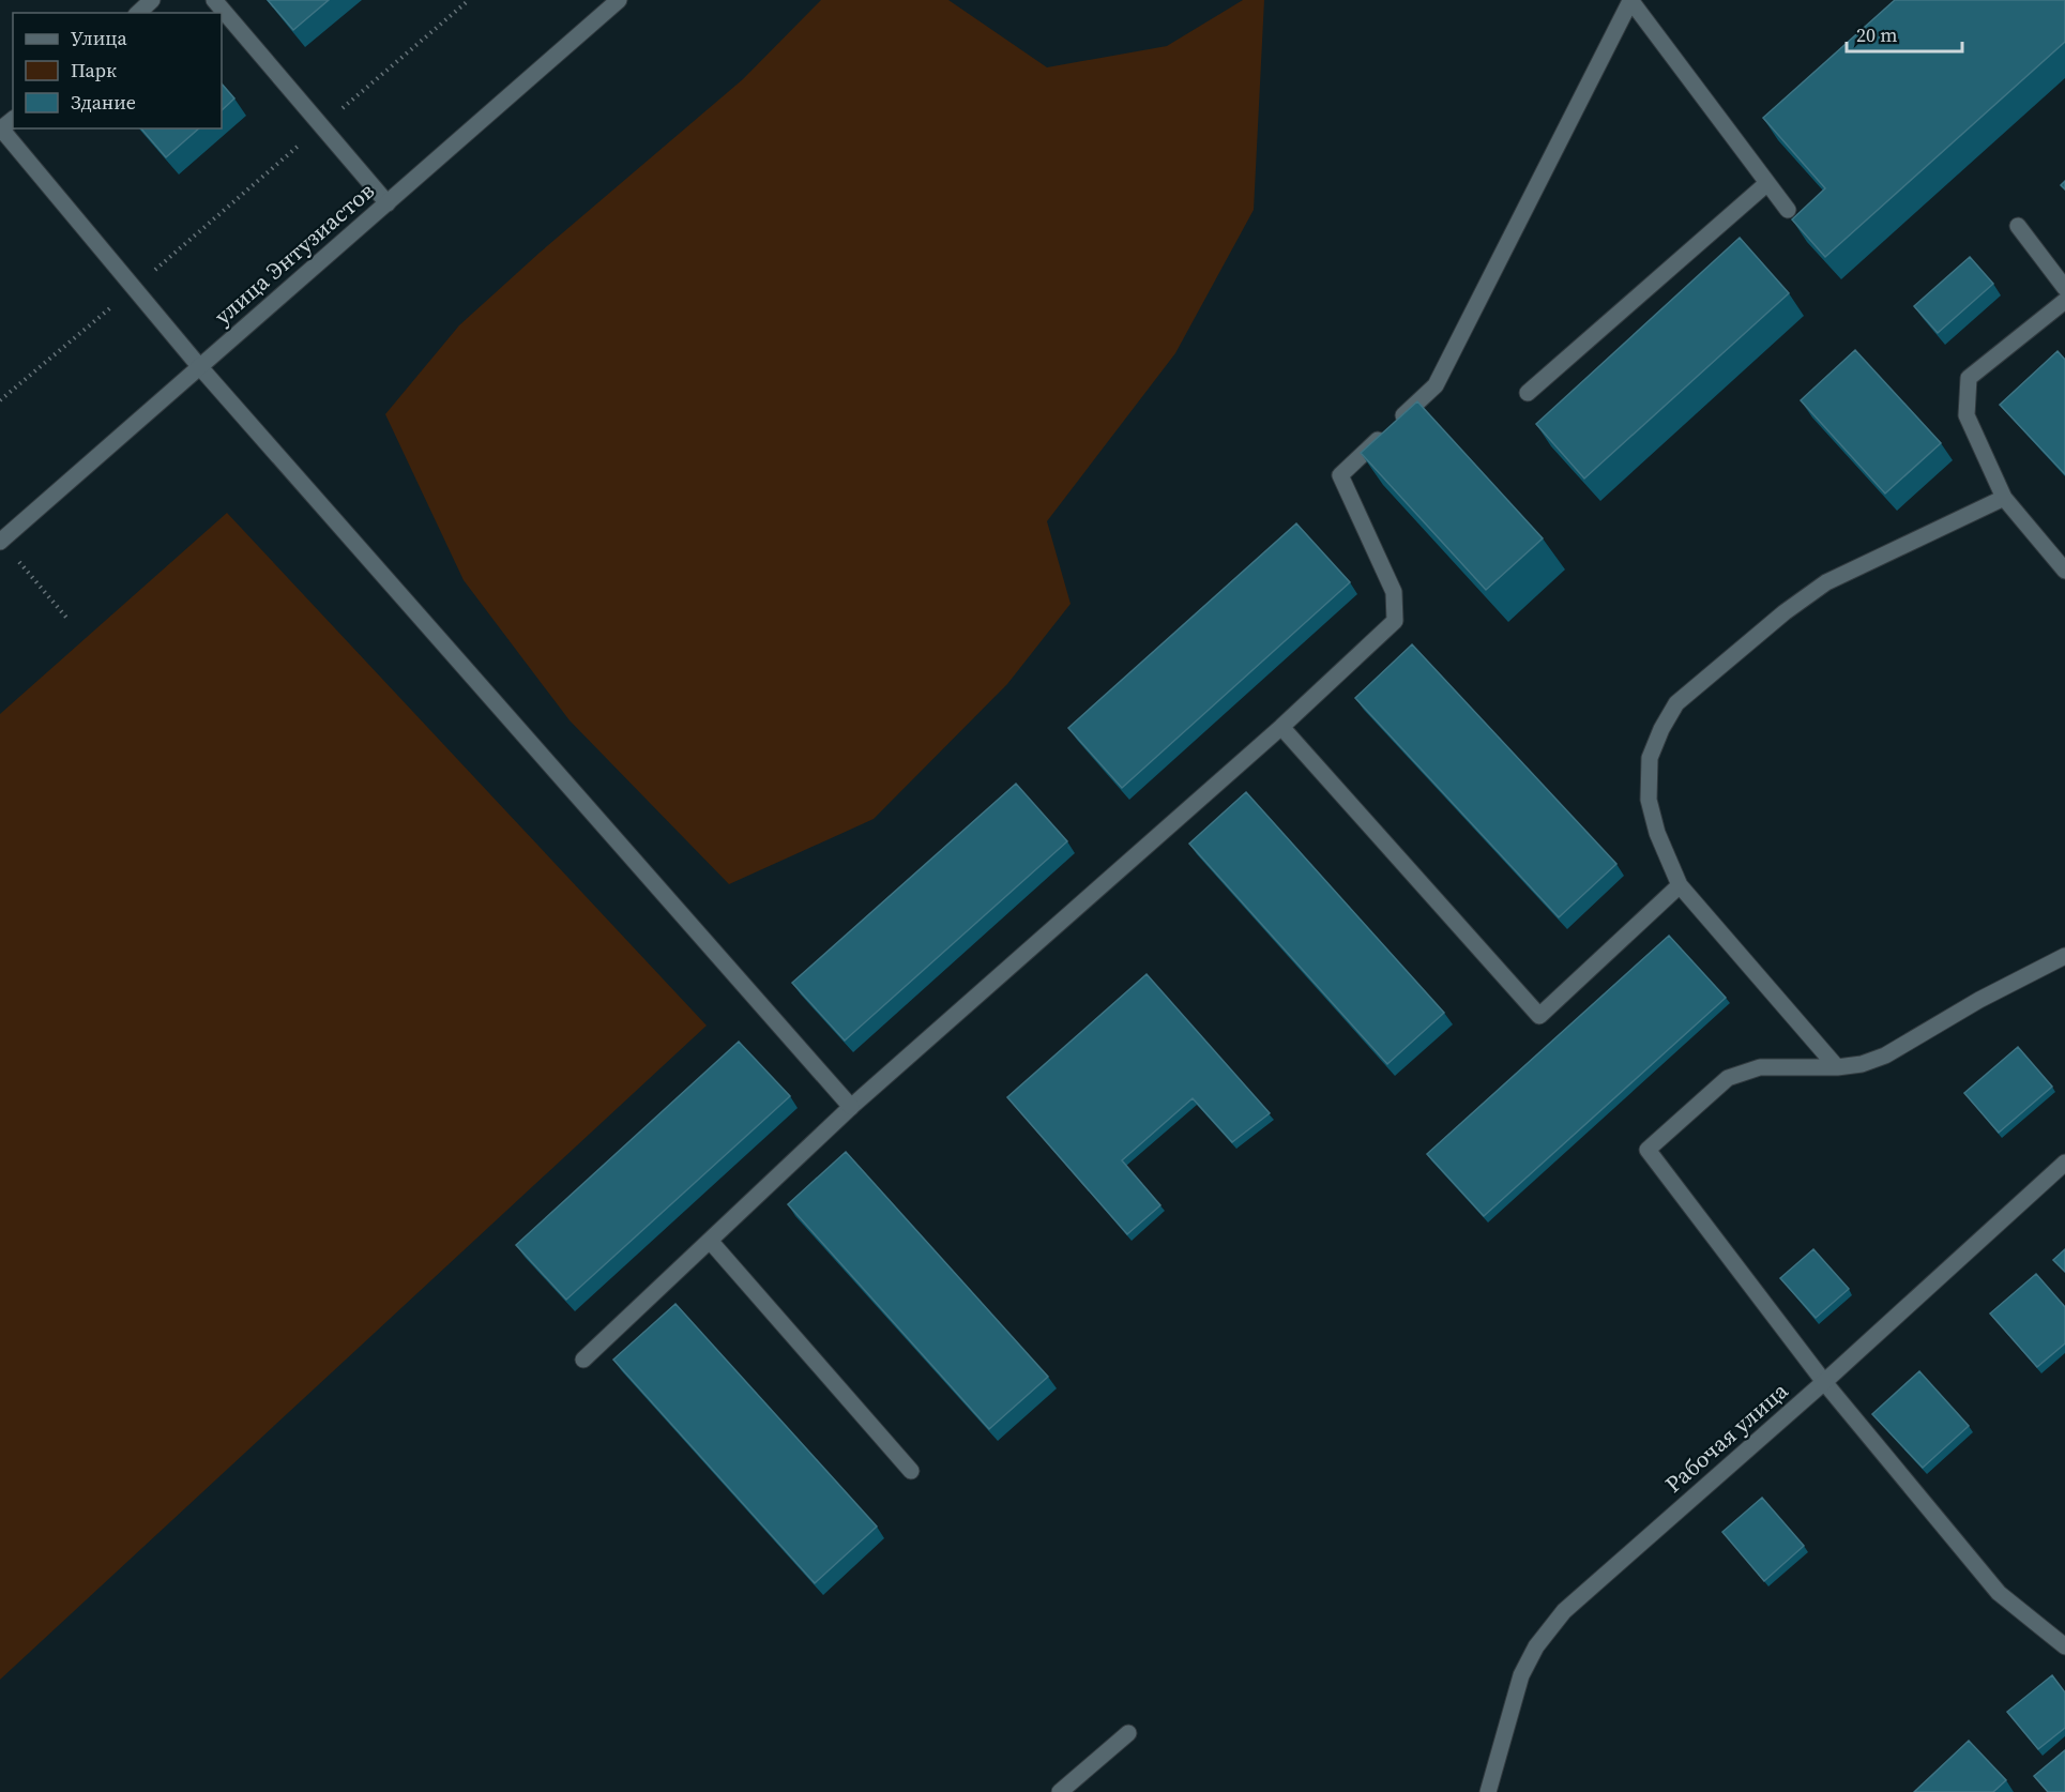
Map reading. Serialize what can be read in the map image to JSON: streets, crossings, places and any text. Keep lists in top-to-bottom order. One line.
{"streets":{"street":["улица Энтузиастов","Рабочая улица"]},"legend":["Улица","Парк","Здание"],"scale_bar":"20 m"}
